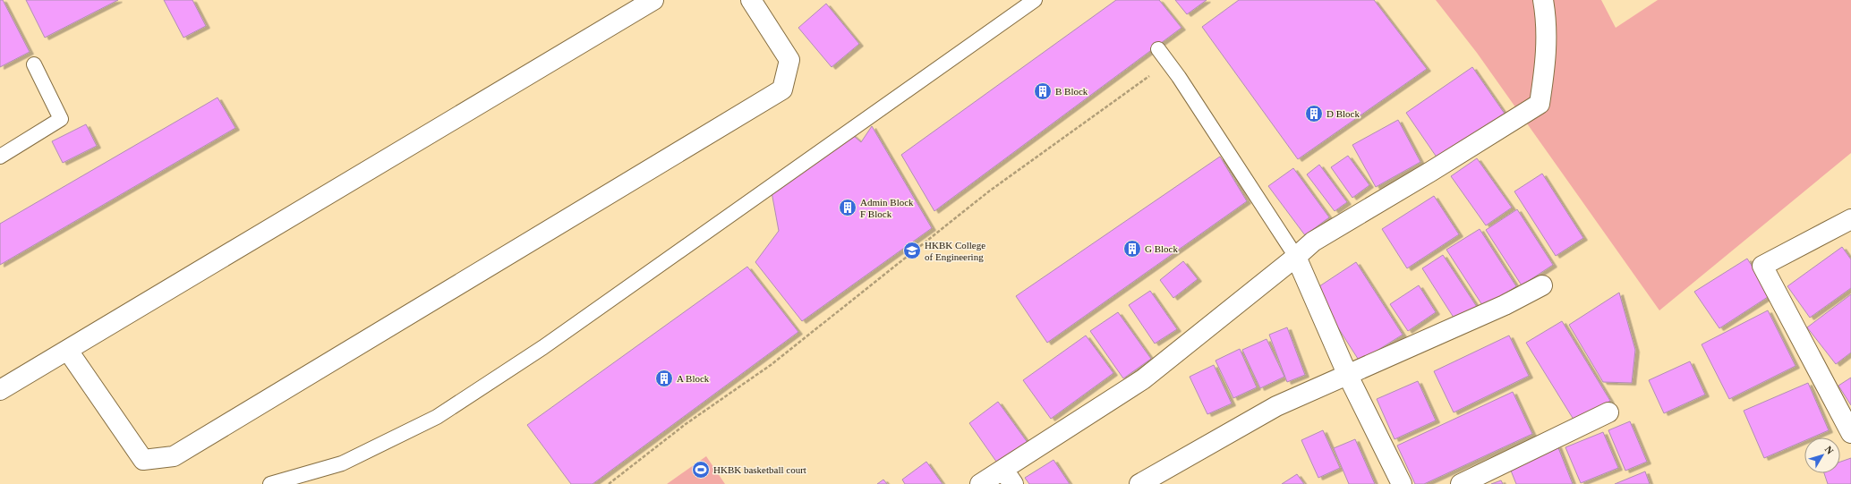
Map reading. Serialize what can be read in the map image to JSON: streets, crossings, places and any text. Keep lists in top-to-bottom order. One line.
{"places":{"building":["B Block","D Block","Admin Block F Block","G Block","A Block"],"school or university":["HKBK College of Engineering"],"sports":["HKBK basketball court"]},"north":"top right"}
